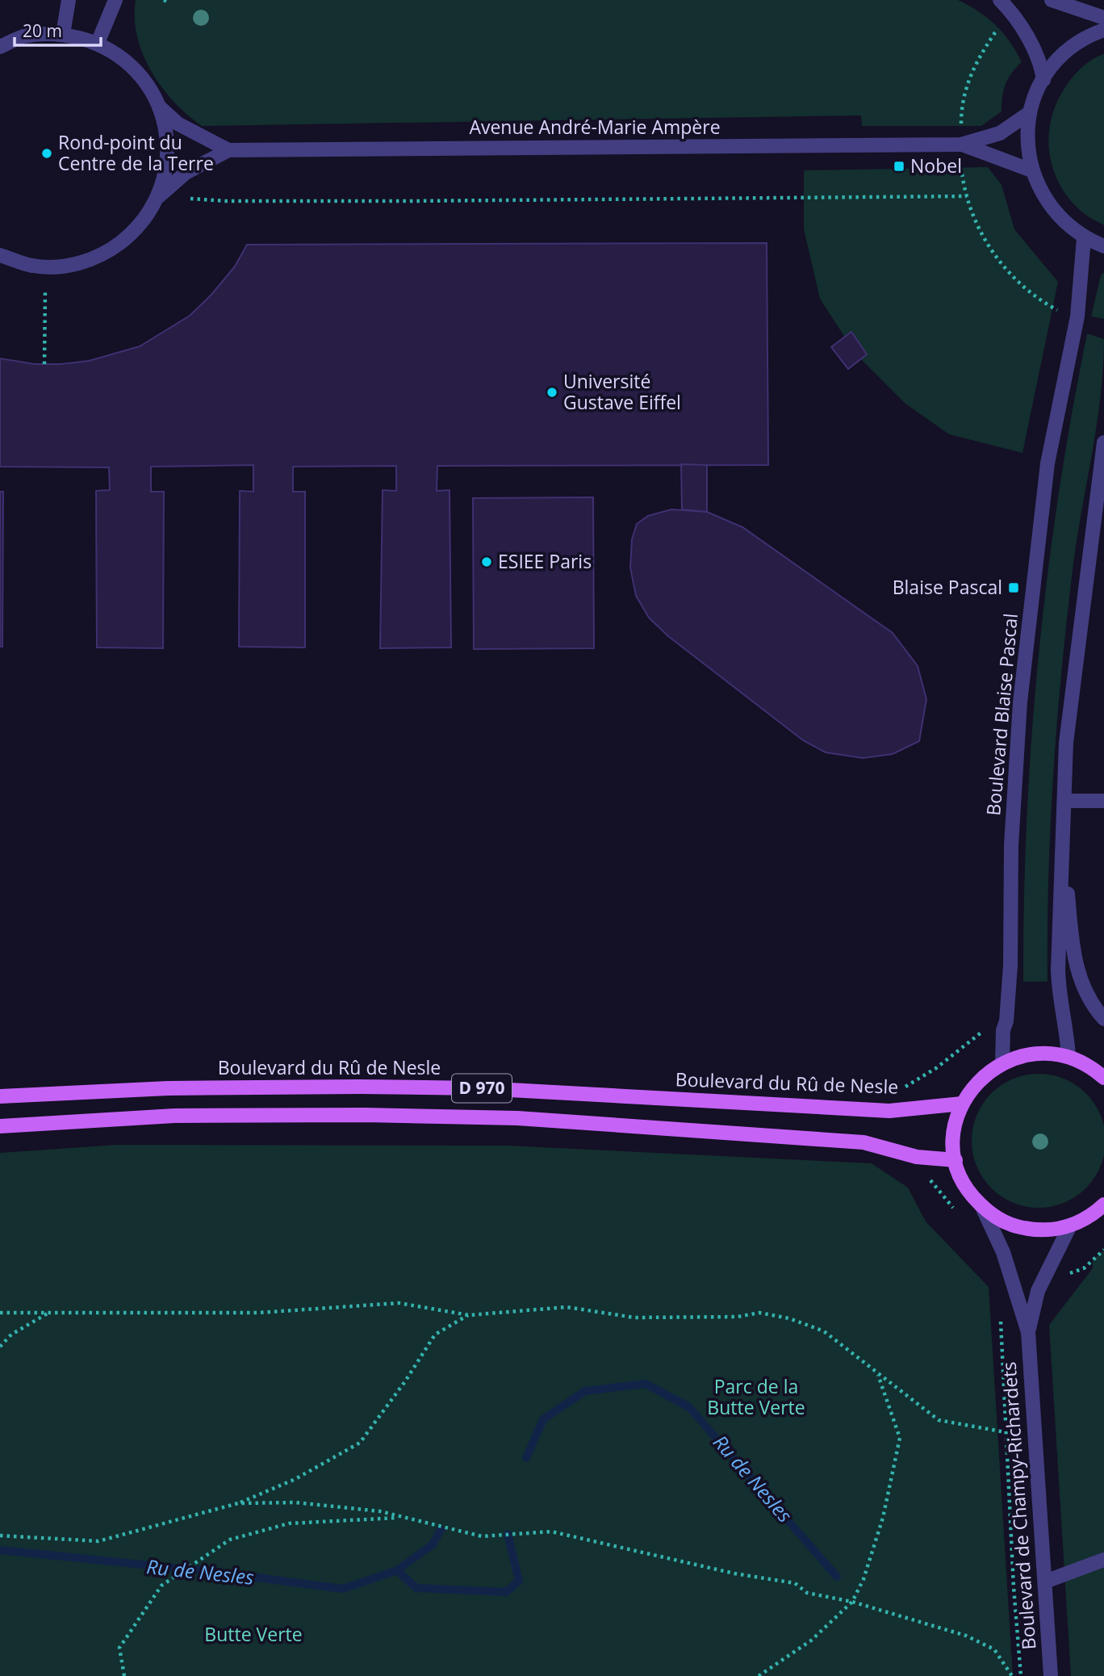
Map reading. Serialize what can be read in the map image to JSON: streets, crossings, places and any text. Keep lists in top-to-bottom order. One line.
{"streets":{"main road":["Boulevard du Rû de Nesle","D 970"],"street":["Avenue André-Marie Ampère","Boulevard Blaise Pascal","Boulevard de Champy-Richardets"]},"water":["Ru de Nesles"],"parks":["Parc de la Butte Verte","Butte Verte"],"places":{"other":["Rond-point du Centre de la Terre","Université Gustave Eiffel","ESIEE Paris"],"transit":["Nobel","Blaise Pascal"]},"scale_bar":"20 m"}
